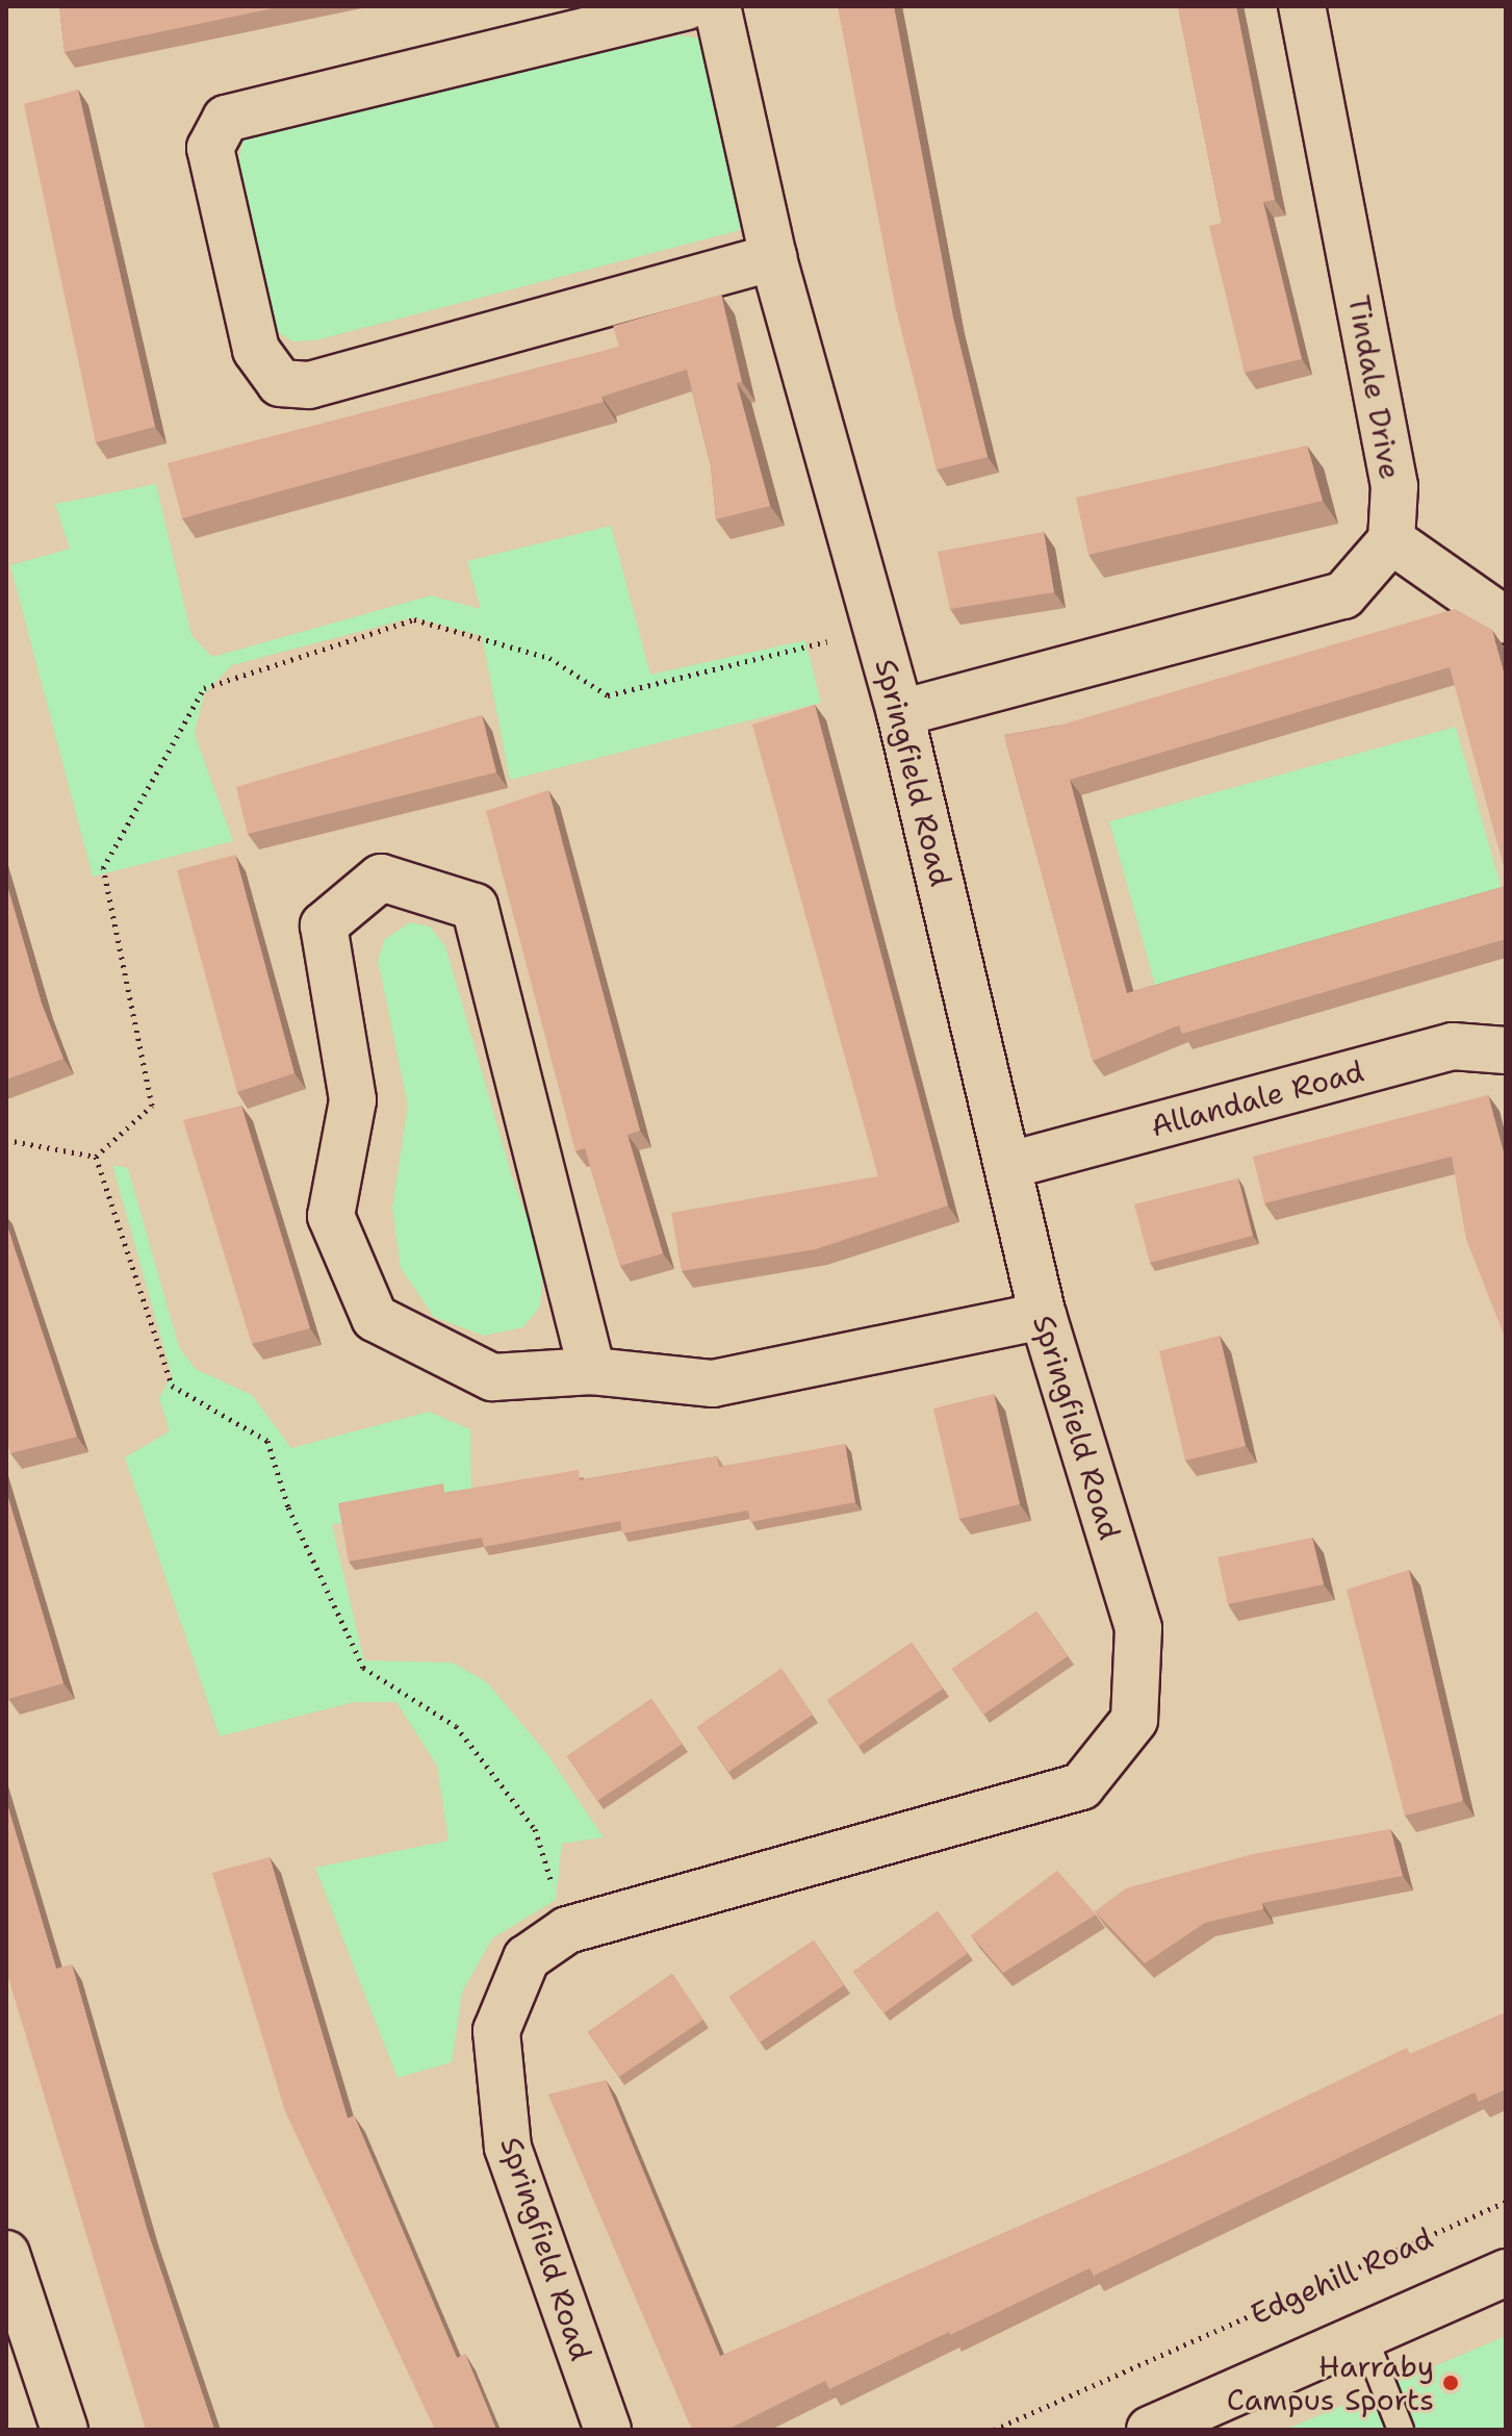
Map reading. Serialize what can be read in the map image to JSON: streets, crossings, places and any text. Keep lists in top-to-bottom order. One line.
{"streets":{"street":["Tindale Drive","Springfield Road","Allandale Road"],"path":["Edgehill Road"]},"crossings":[["Springfield Road","Allandale Road"]],"places":["Harraby Campus Sports"]}
